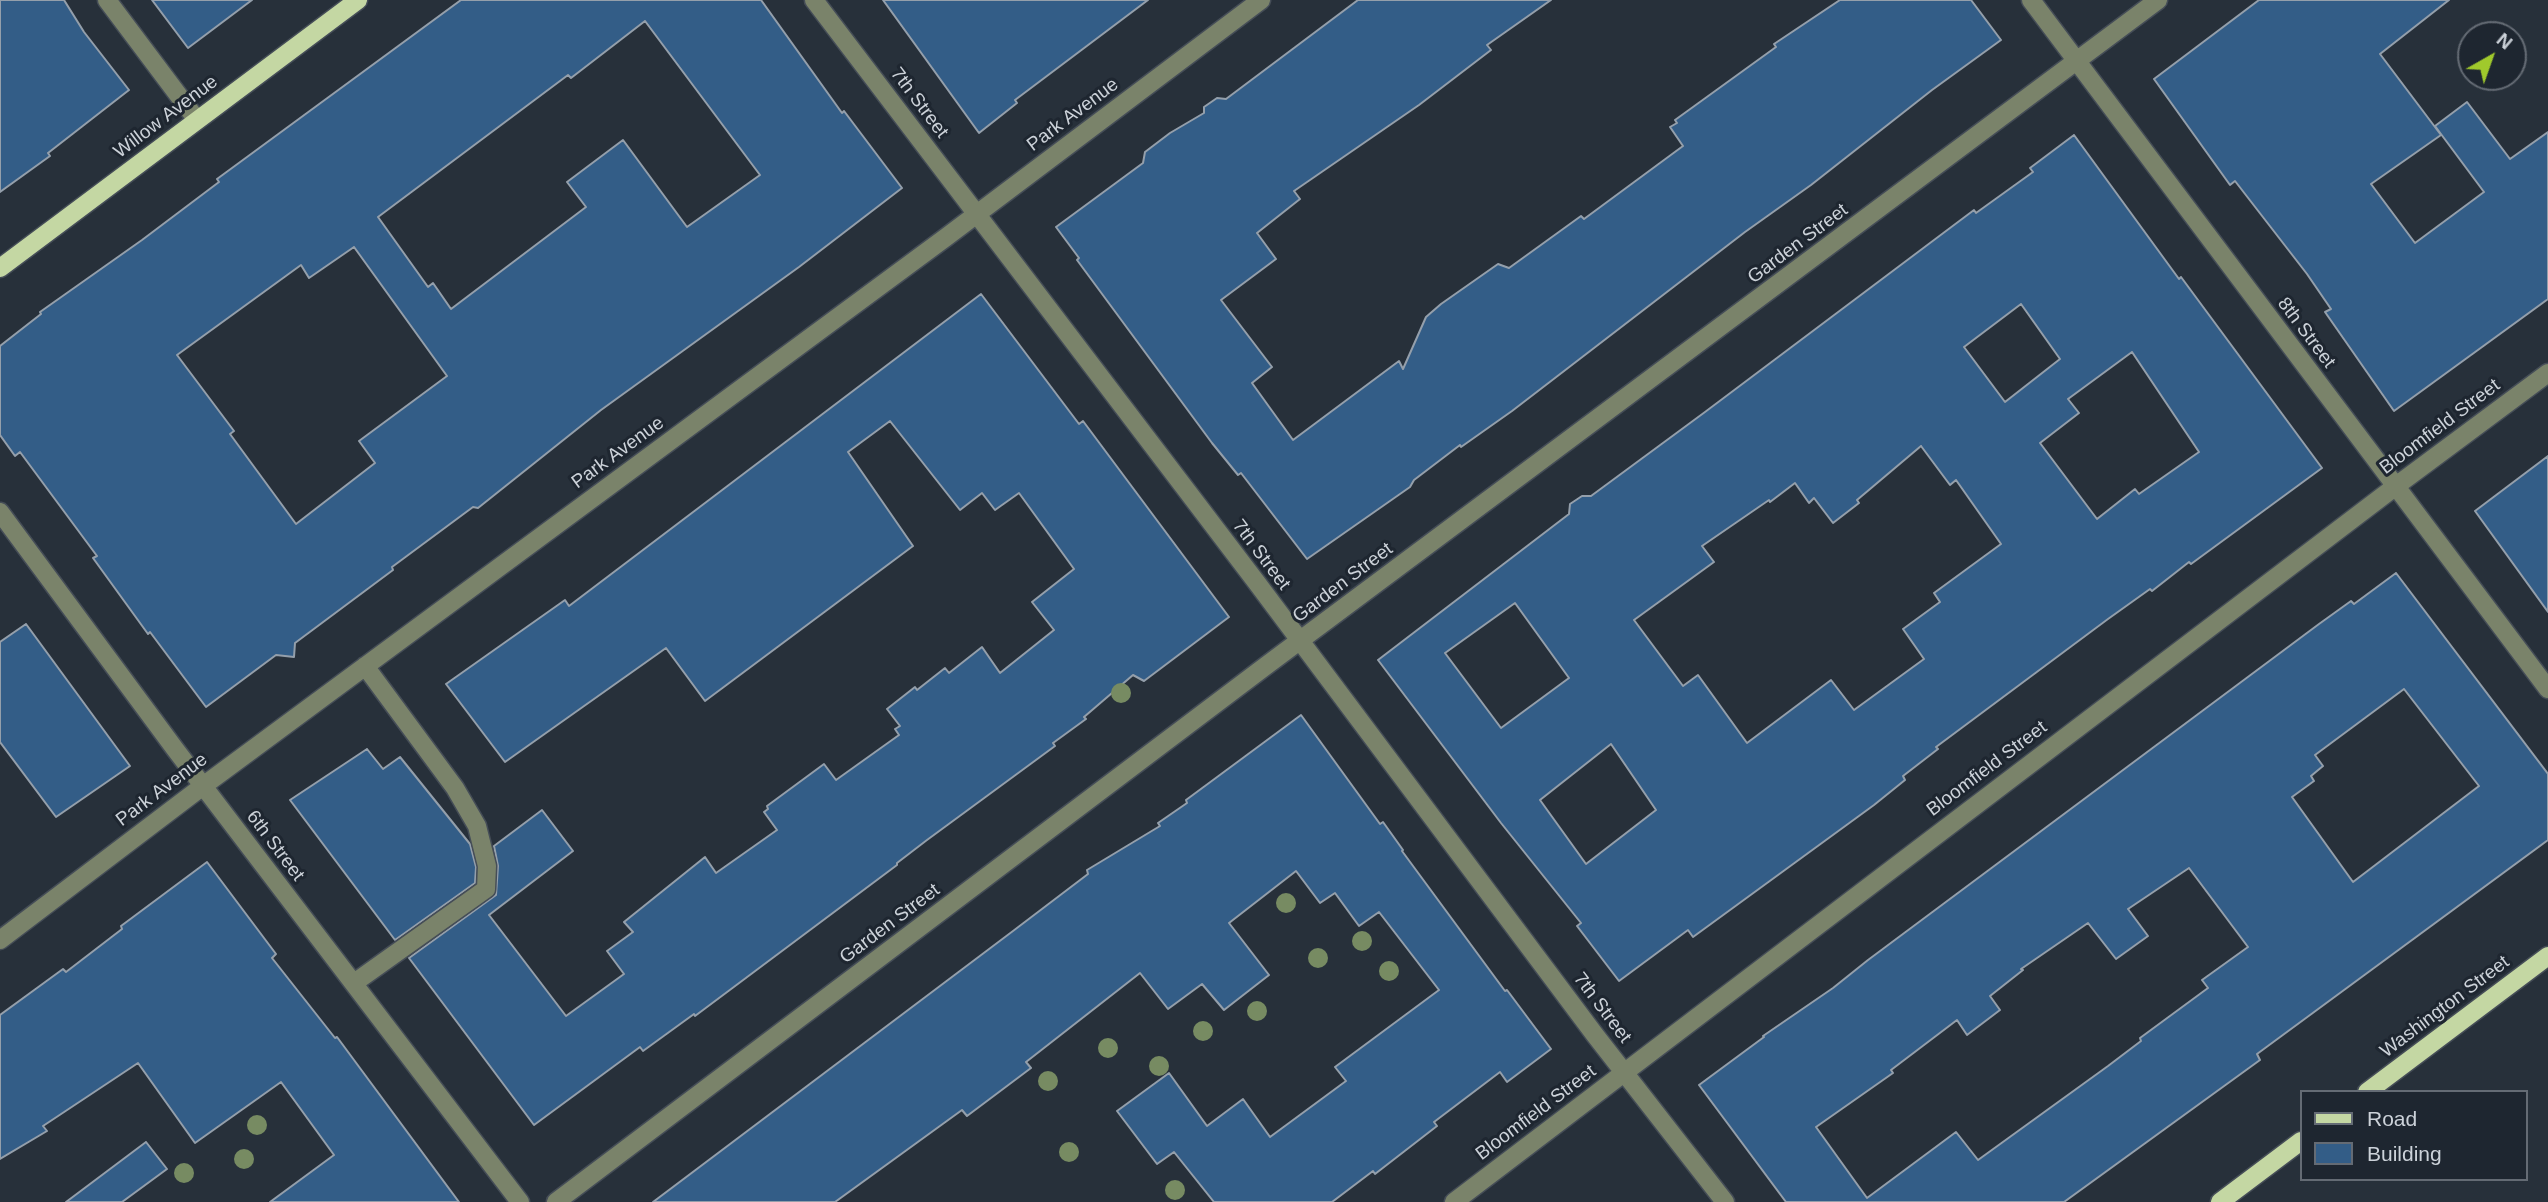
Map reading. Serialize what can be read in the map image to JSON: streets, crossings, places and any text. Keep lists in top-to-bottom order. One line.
{"streets":{"main road":["Willow Avenue","Washington Street"],"street":["7th Street","Park Avenue","Garden Street","8th Street","Bloomfield Street","6th Street"]},"crossings":[["7th Street","Park Avenue"],["7th Street","Garden Street"],["7th Street","Bloomfield Street"],["Park Avenue","6th Street"],["Garden Street","8th Street"],["8th Street","Bloomfield Street"]],"legend":["Road","Building"],"north":"top right"}
